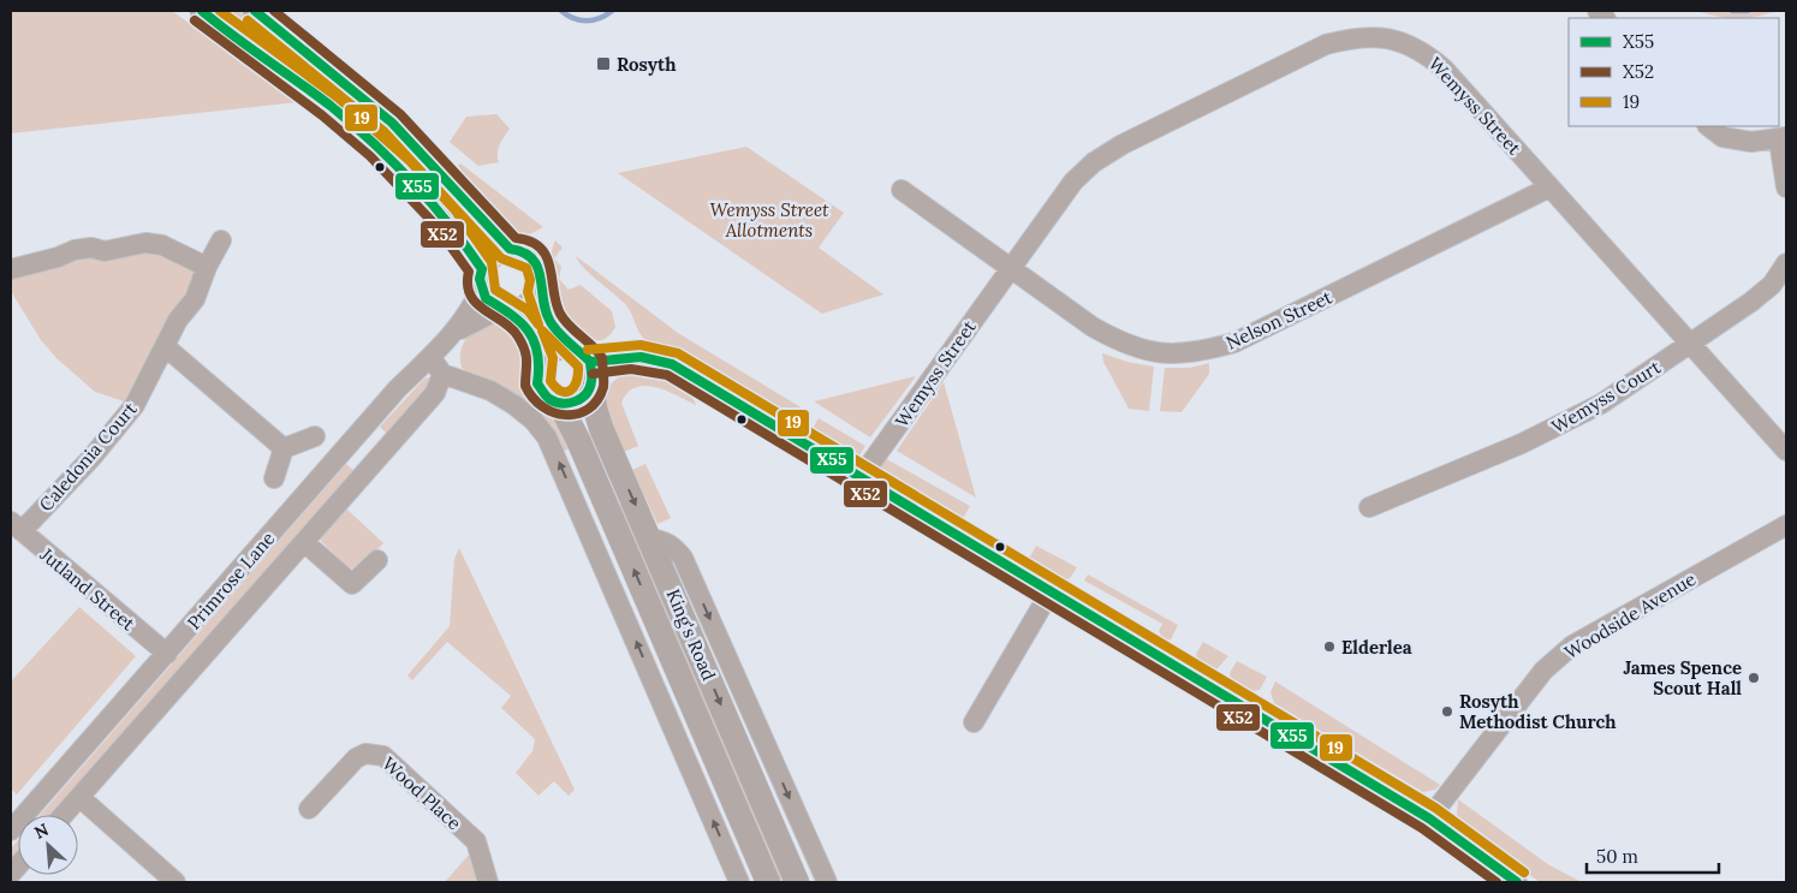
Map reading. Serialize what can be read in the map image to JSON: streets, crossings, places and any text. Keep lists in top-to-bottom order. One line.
{"streets":{"main road":["King's Road"],"street":["Wemyss Street","Nelson Street","Wemyss Court","Caledonia Court","Primrose Lane","Jutland Street","Woodside Avenue","Wood Place"]},"crossings":[["Wemyss Street","Nelson Street"],["Wemyss Street","Wemyss Court"],["Caledonia Court","Jutland Street"],["Primrose Lane","Jutland Street"]],"parks":["Wemyss Street Allotments"],"places":{"transit":["Rosyth"],"other":["Elderlea","James Spence Scout Hall","Rosyth Methodist Church"]},"lines":["transit line X55","transit line X52","transit line 19"],"legend":["X55","X52","19"],"scale_bar":"50 m","north":"top left"}
